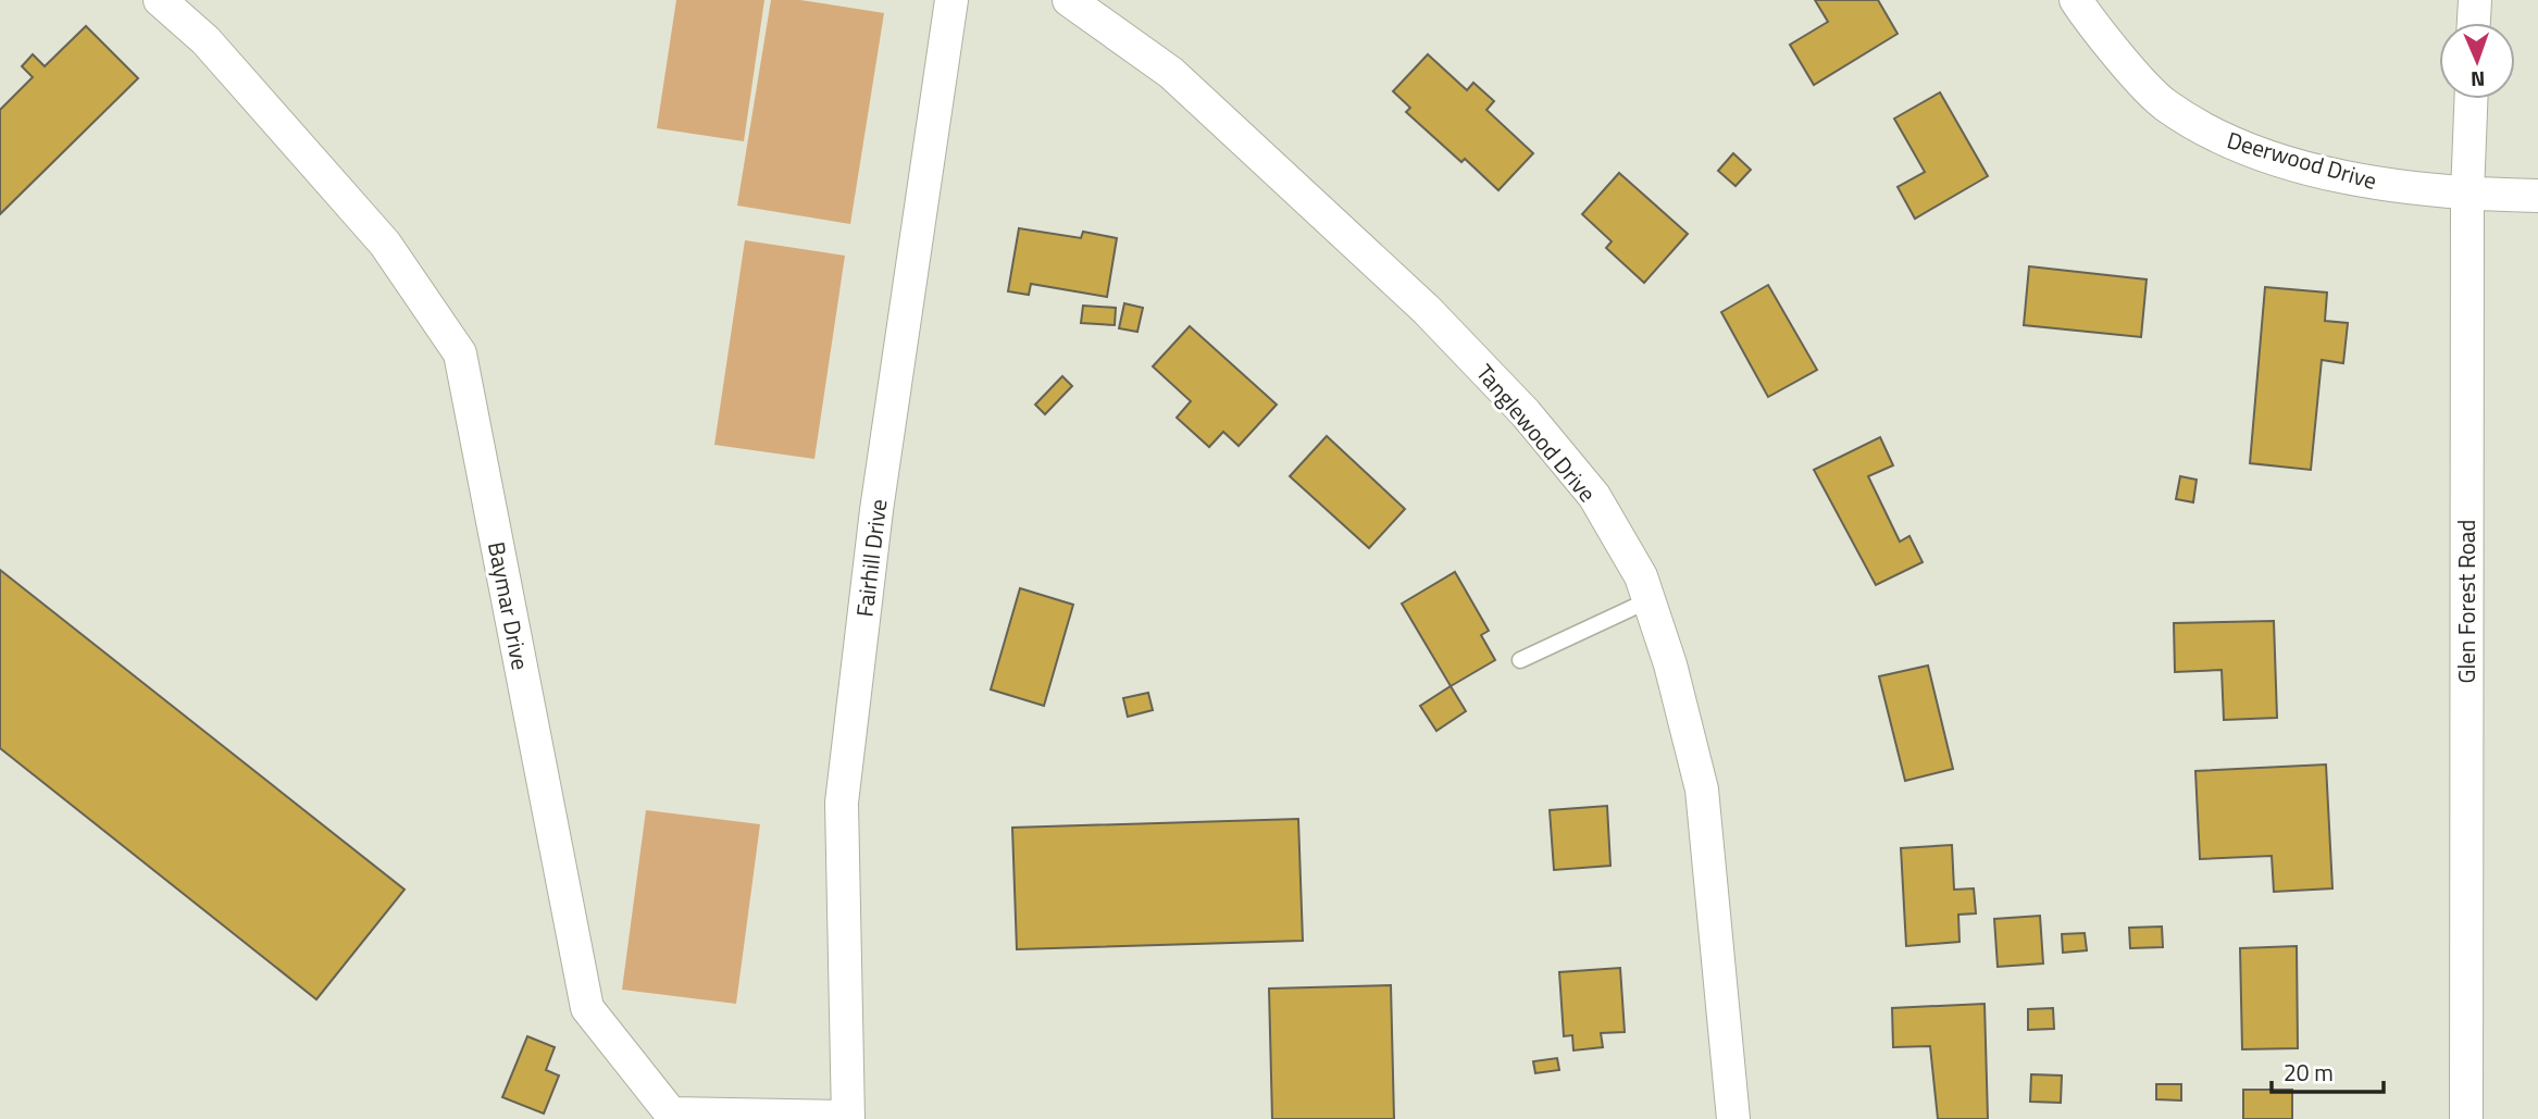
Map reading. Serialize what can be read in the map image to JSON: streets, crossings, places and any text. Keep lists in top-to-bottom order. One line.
{"streets":{"street":["Deerwood Drive","Tanglewood Drive","Fairhill Drive","Glen Forest Road","Baymar Drive"]},"crossings":[["Deerwood Drive","Glen Forest Road"],["Fairhill Drive","Baymar Drive"]],"scale_bar":"20 m","north":"bottom"}
